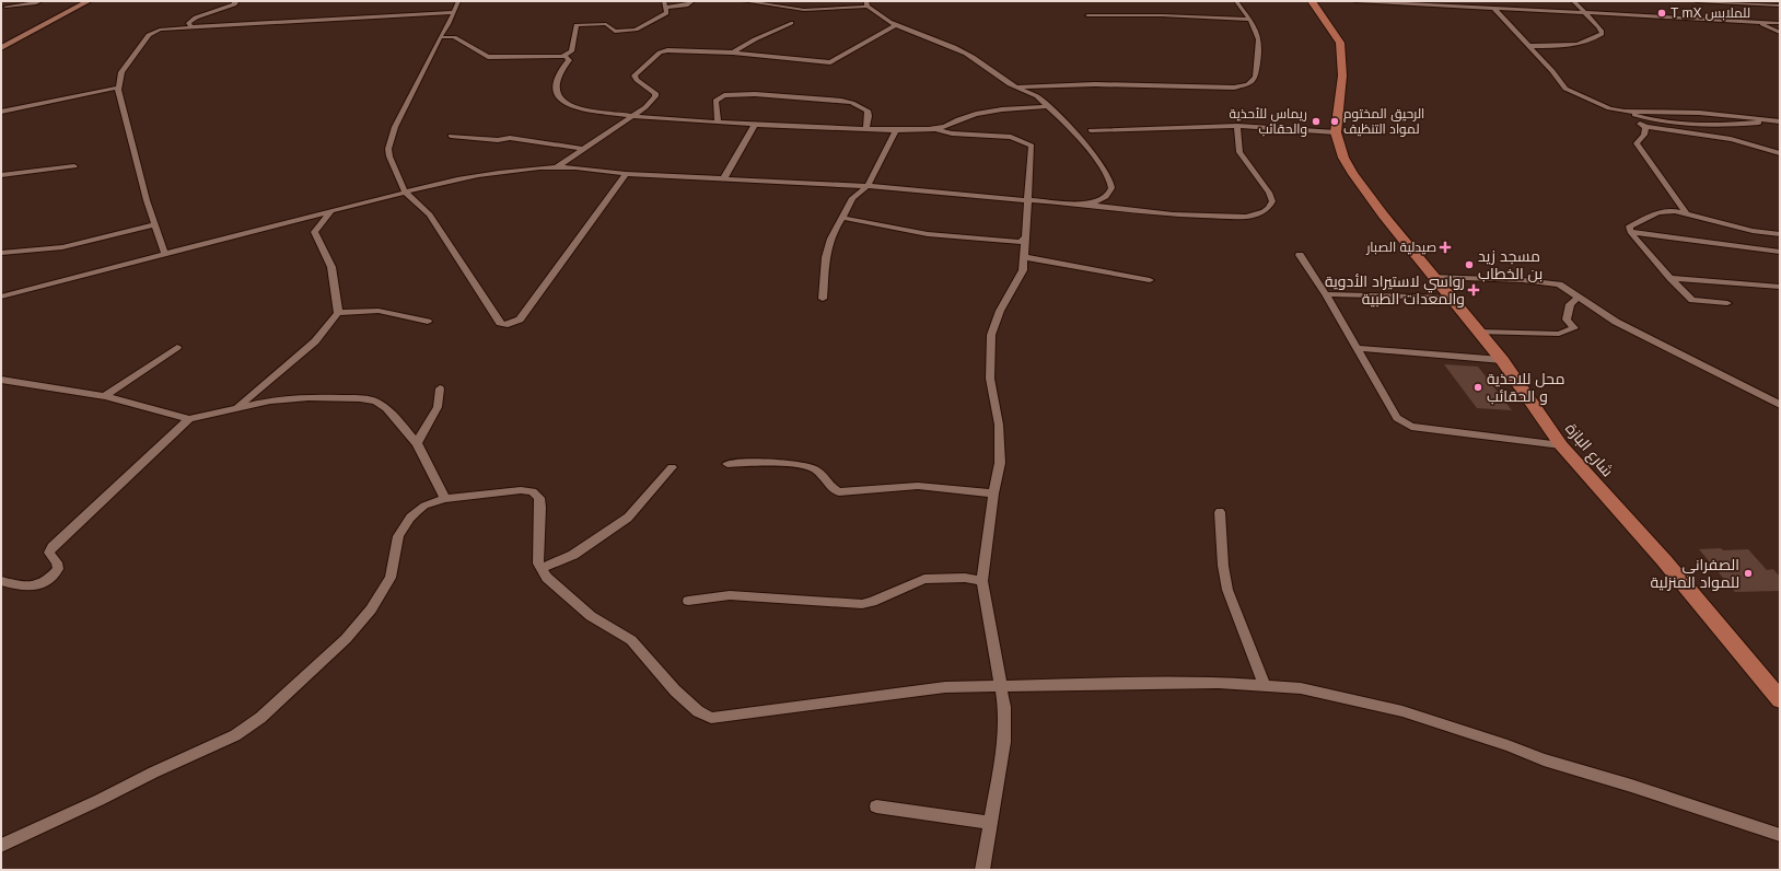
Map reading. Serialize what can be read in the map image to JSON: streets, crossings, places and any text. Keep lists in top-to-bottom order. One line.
{"streets":{"main road":["شارع البازة"]},"places":{"other":["T mX للملابس","ريماس للأحذية والحقائب","الرحيق المختوم لمواد التنظيف","مسجد زيد بن الخطاب","محل للاحذية و الحقائب","الصفراني للمواد المنزلية"],"health":["صيدلية الصبار","رواسي لاستيراد الأدوية والمعدات الطبية"]}}
